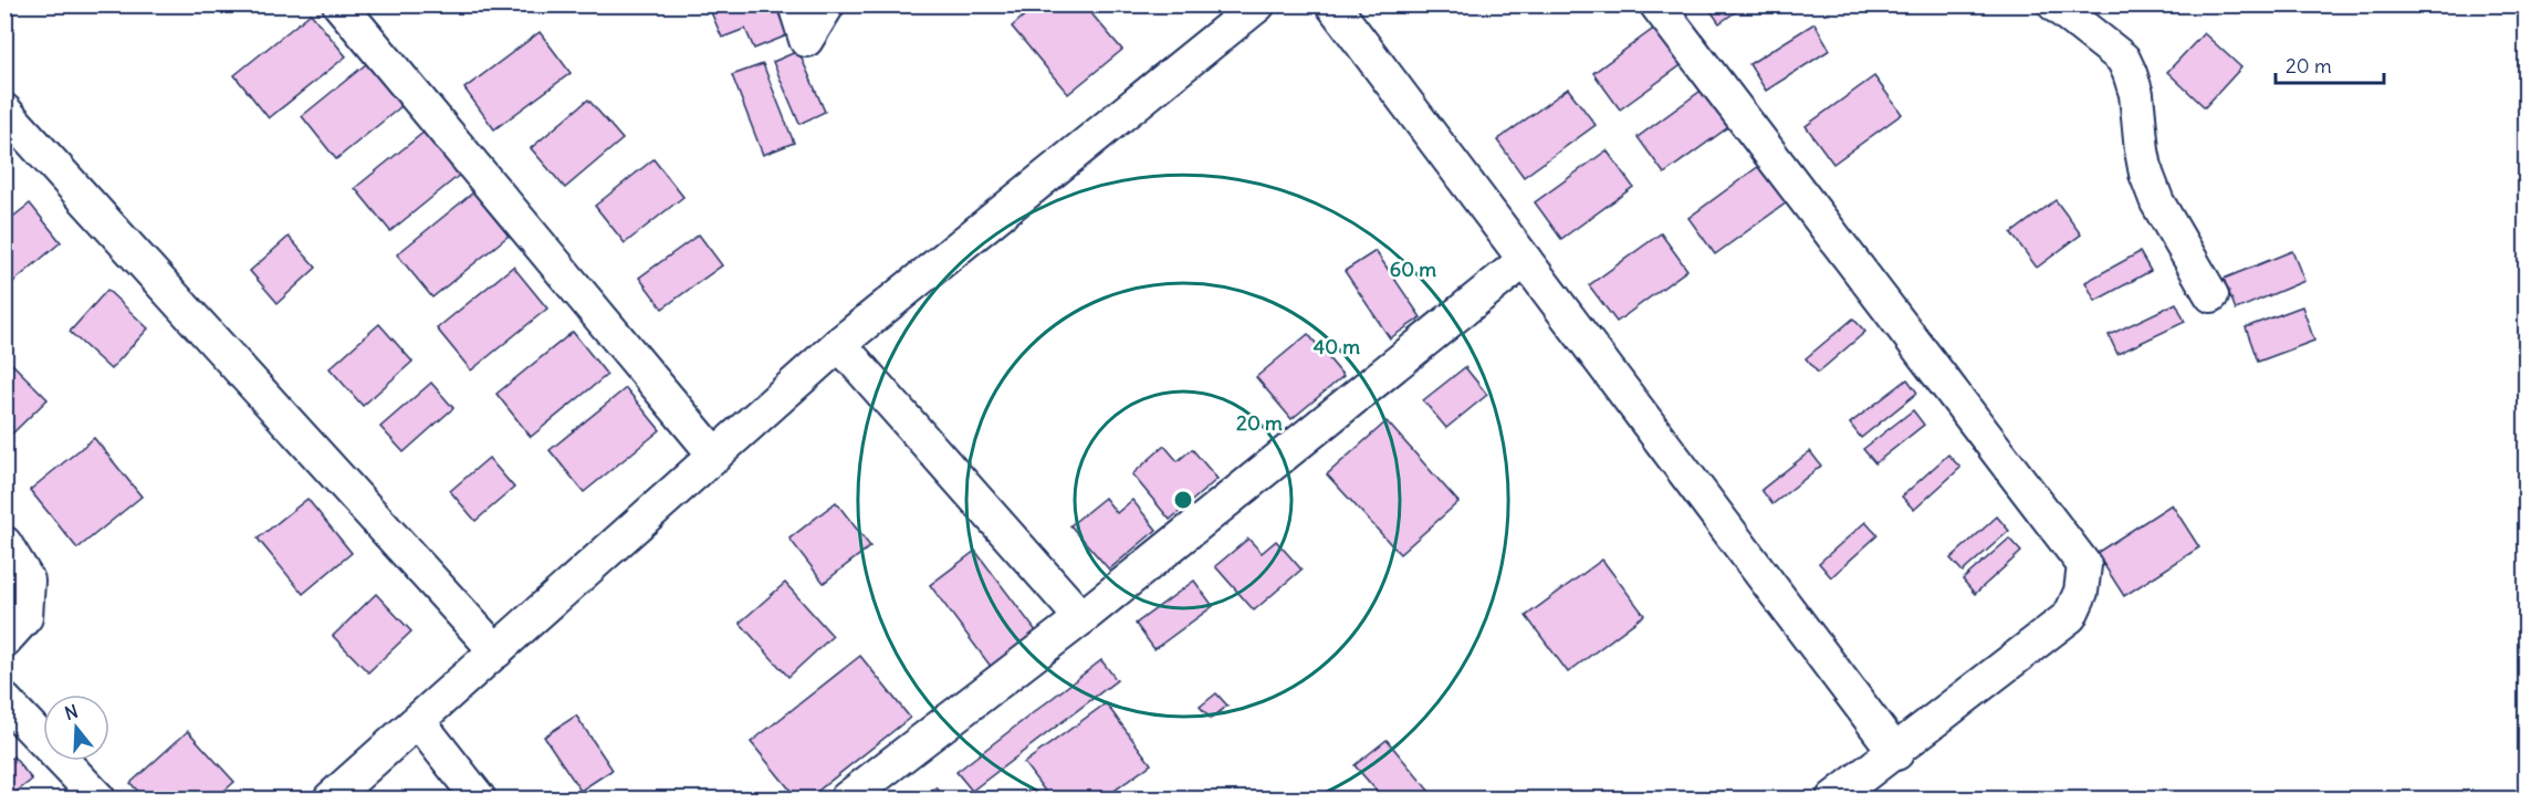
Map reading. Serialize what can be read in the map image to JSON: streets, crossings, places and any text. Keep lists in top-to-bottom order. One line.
{"scale_bar":"20 m","north":"top","rings":["60 m","40 m","20 m"]}
